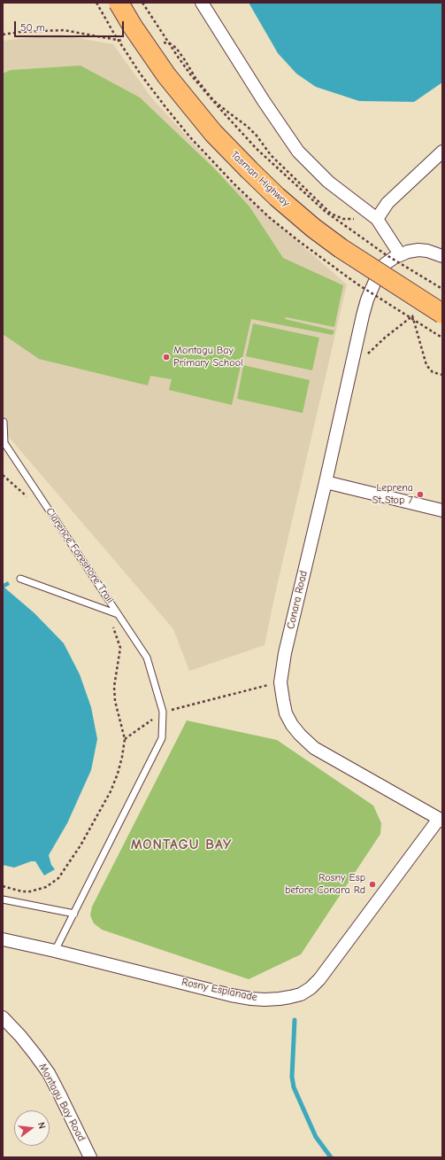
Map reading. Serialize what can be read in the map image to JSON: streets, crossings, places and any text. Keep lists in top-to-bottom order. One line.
{"streets":{"highway":["Tasman Highway"],"street":["Conara Road","Rosny Esplanade","Montagu Bay Road"],"path":["Clarence Foreshore Trail"]},"crossings":[["Conara Road","Rosny Esplanade"]],"districts":["MONTAGU BAY"],"places":["Montagu Bay Primary School","Leprena St Stop 7","Rosny Esp before Conara Rd"],"scale_bar":"50 m","north":"right"}
